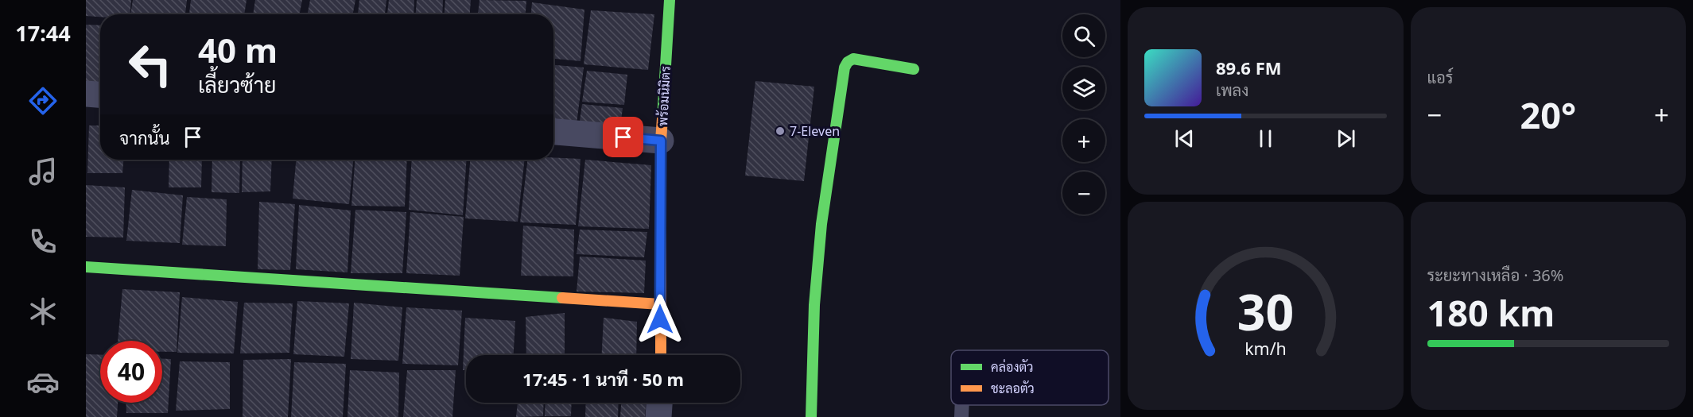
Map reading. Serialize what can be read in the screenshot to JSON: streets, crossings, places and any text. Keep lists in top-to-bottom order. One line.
{"streets":{"street":["พร้อมนิมิตร"]},"places":["7-Eleven"],"legend":["คล่องตัว","ชะลอตัว"],"page":{"tabs":"17:44","tile":["แอร์",["ระยะทางเหลือ · 36%","180 km"]],"map_buttons":["+","−"],"turn":["40 m","เลี้ยวซ้าย"],"song":["89.6 FM","เพลง"],"heat":["−","20°","+"],"then":"จากนั้น","limit":"40","trip":"17:45 · 1 นาที · 50 m","gauge":["30","km/h"]}}
